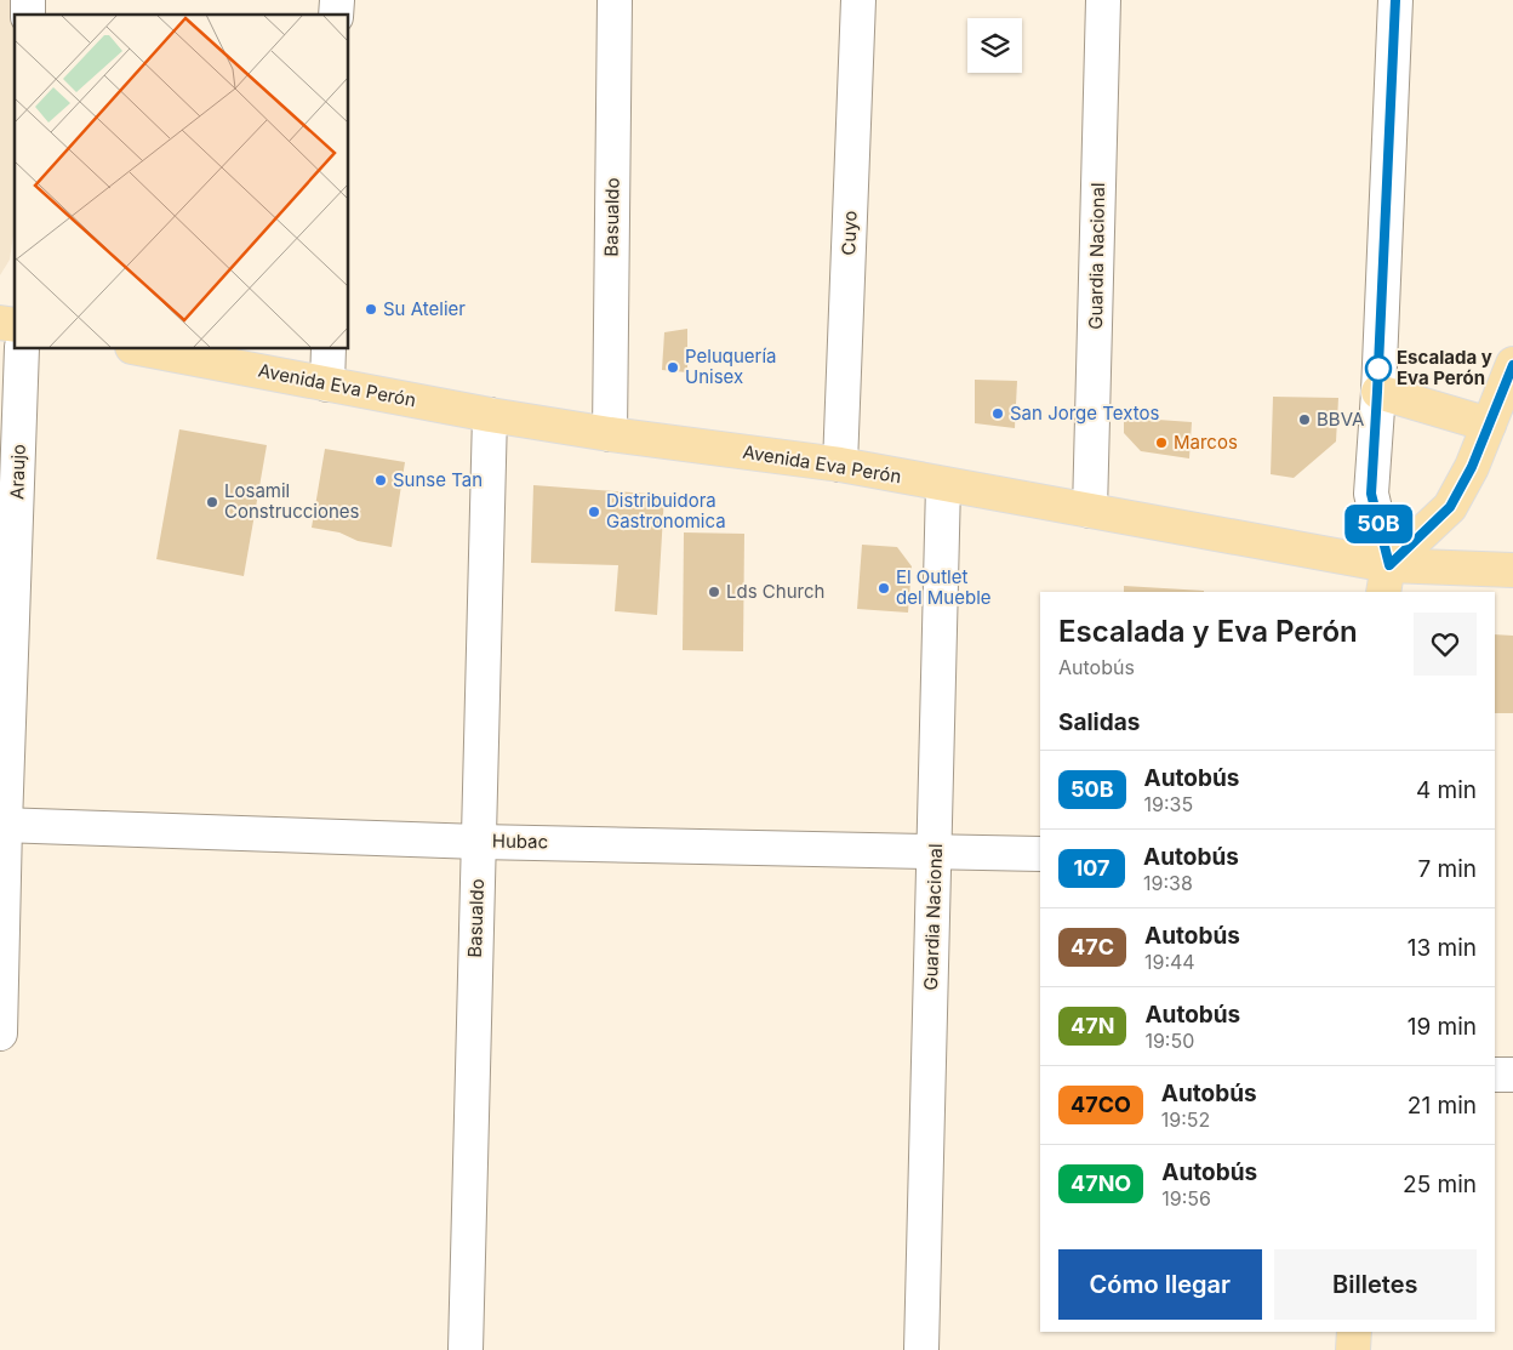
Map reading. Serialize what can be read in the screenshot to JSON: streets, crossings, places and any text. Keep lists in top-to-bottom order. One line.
{"streets":{"main road":["Avenida Eva Perón"],"street":["Basualdo","Cuyo","Guardia Nacional","Araujo","Hubac"]},"crossings":[["Basualdo","Avenida Eva Perón"],["Basualdo","Hubac"],["Cuyo","Avenida Eva Perón"],["Guardia Nacional","Avenida Eva Perón"],["Guardia Nacional","Hubac"],["Araujo","Hubac"]],"places":["Su Atelier","Peluquería Unisex","Escalada y Eva Perón","San Jorge Textos","BBVA","Marcos","Sunse Tan","Losamil Construcciones","Distribuidora Gastronomica","El Outlet del Mueble","Lds Church"],"lines":["bus line 50B"],"page":{"on_map":"50B","heading":[["Escalada y Eva Perón","Autobús"],"Salidas"],"list":[{"mark":"50B","name":"Autobús","note":"19:35","value":"4 min"},{"mark":"107","name":"Autobús","note":"19:38","value":"7 min"},{"mark":"47C","name":"Autobús","note":"19:44","value":"13 min"},{"mark":"47N","name":"Autobús","note":"19:50","value":"19 min"},{"mark":"47CO","name":"Autobús","note":"19:52","value":"21 min"},{"mark":"47NO","name":"Autobús","note":"19:56","value":"25 min"}],"buttons":["Cómo llegar","Billetes"]}}
